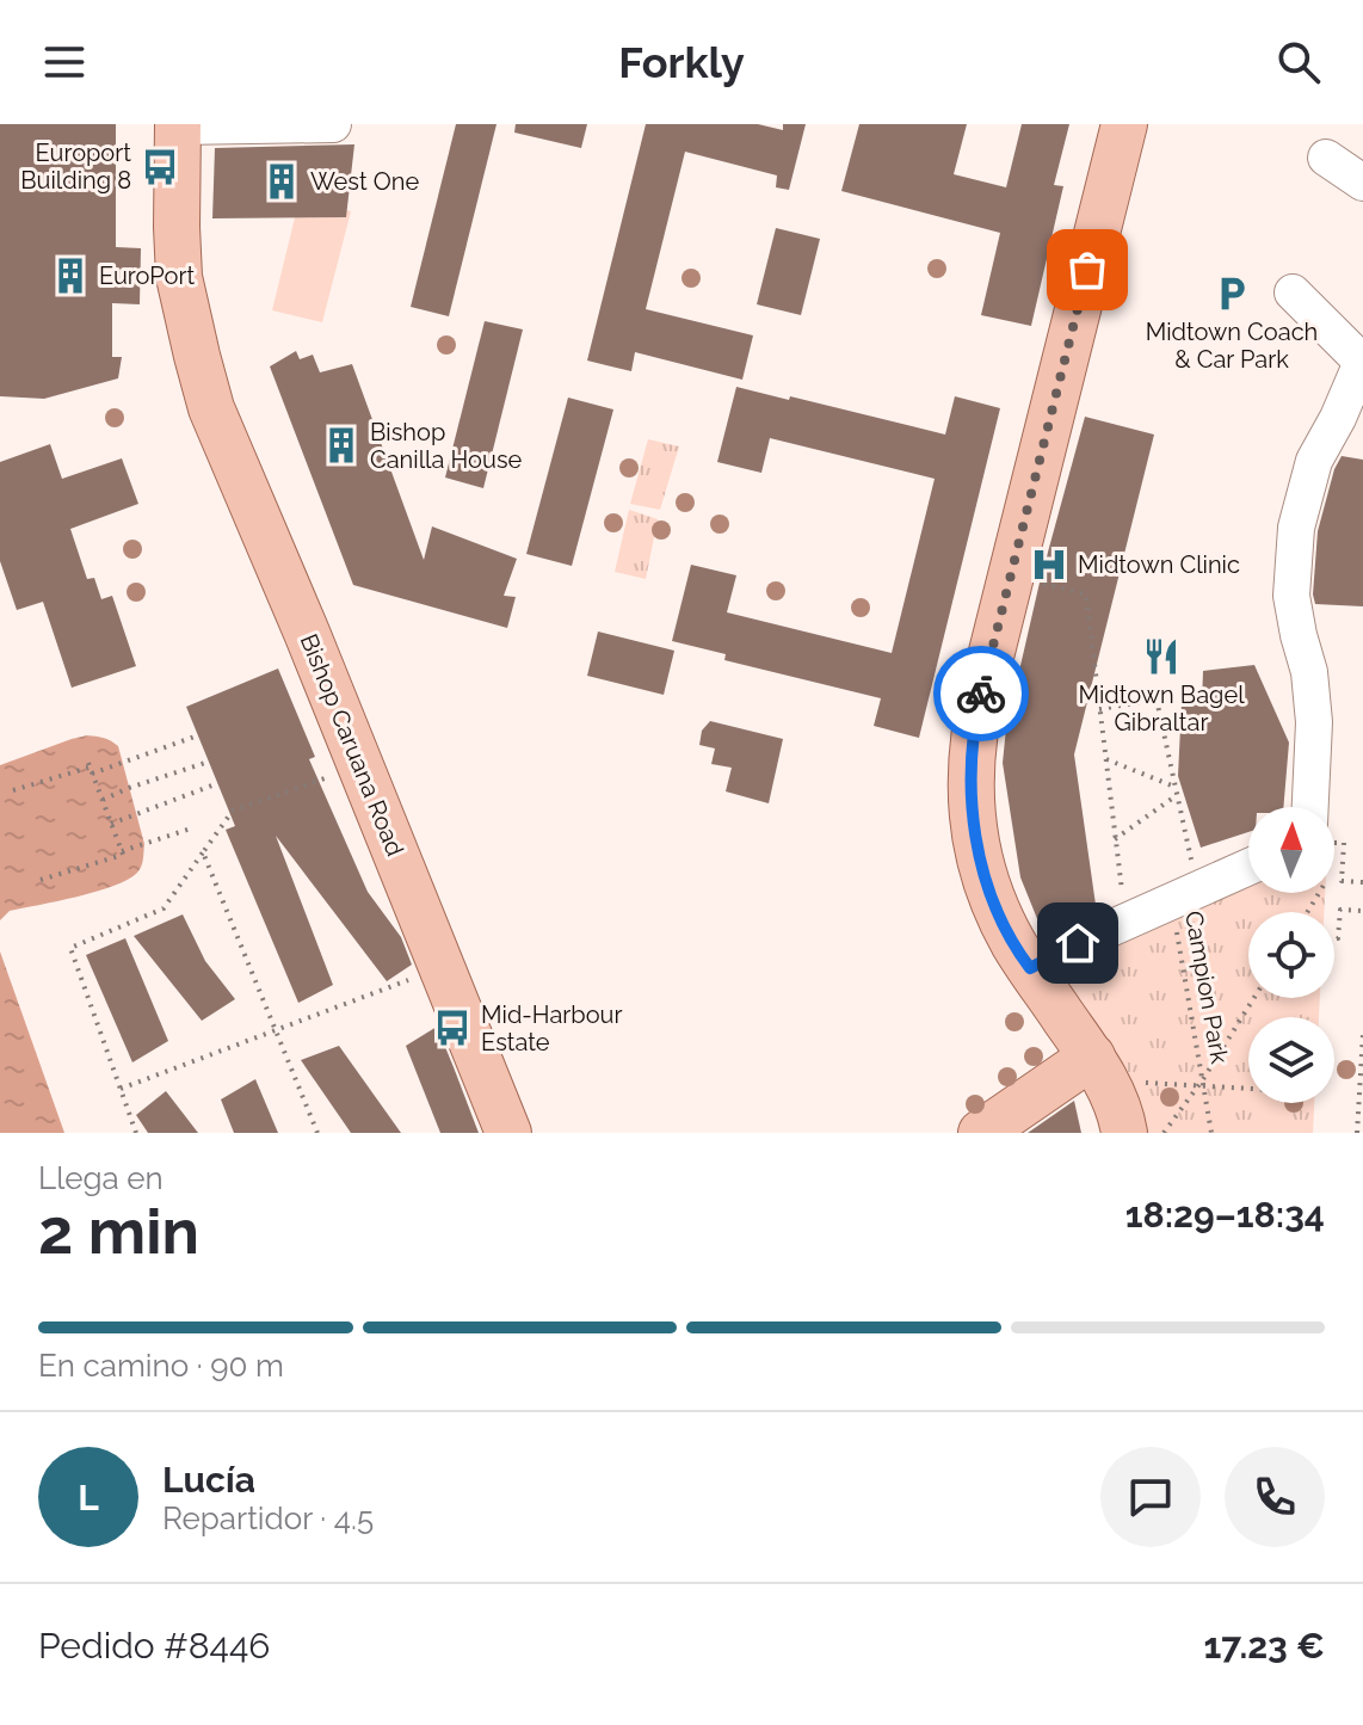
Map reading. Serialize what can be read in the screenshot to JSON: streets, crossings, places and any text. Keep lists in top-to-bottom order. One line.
{"streets":{"main road":["Bishop Caruana Road"],"path":["Campion Park"]},"places":{"bus stop":["Europort Building 8","Mid-Harbour Estate"],"building":["West One","EuroPort","Bishop Canilla House"],"parking":["Midtown Coach & Car Park"],"hospital":["Midtown Clinic"],"restaurant":["Midtown Bagel Gibraltar"]},"north":"top","page":{"header":"Forkly","heading":["2 min","Llega en","18:29–18:34"],"panel":["Lucía","Repartidor · 4.5","Pedido #8446","17.23 €"],"bar":"En camino · 90 m","round":"L"}}
